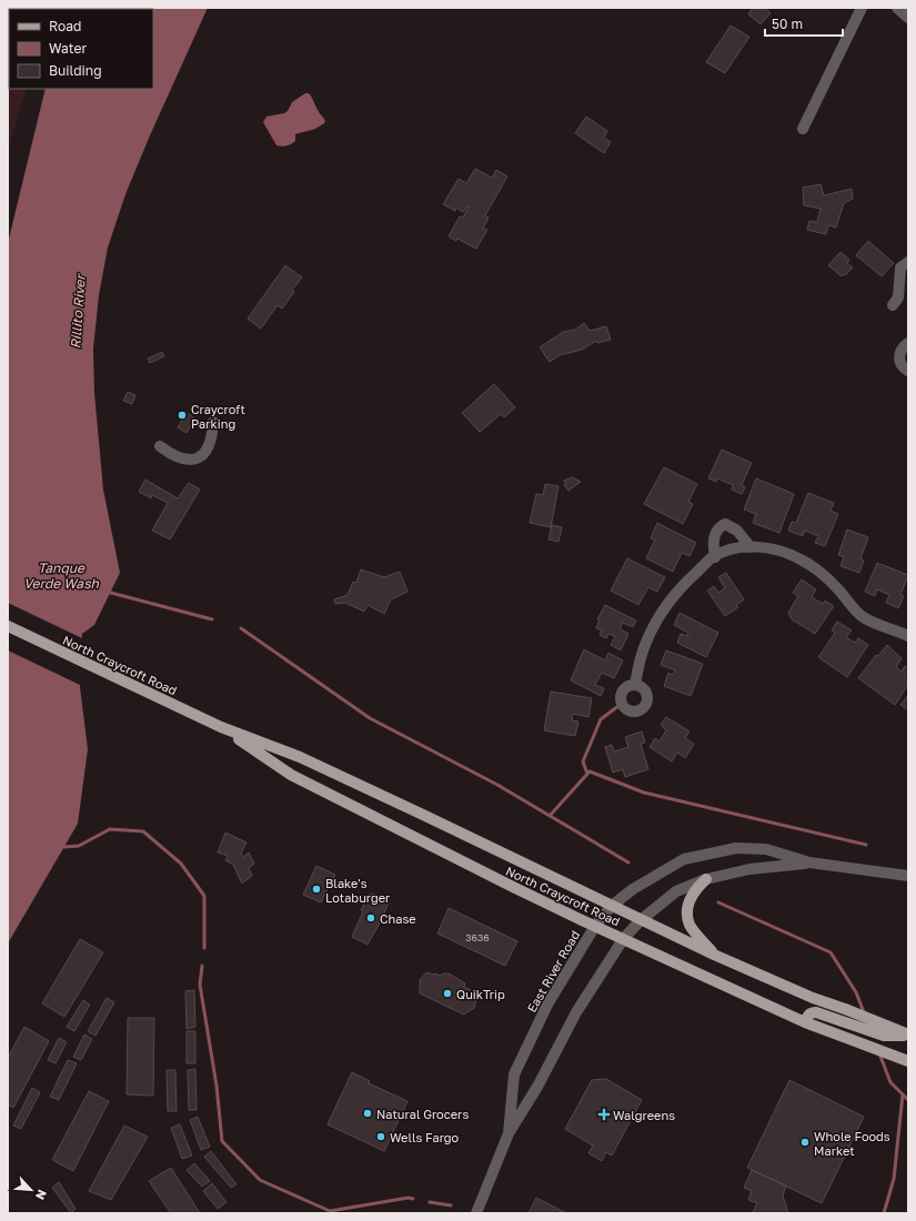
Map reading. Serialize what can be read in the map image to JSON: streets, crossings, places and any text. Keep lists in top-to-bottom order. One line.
{"streets":{"main road":["North Craycroft Road"],"street":["East River Road"]},"crossings":[["North Craycroft Road","East River Road"]],"water":["Rillito River","Tanque Verde Wash"],"places":{"other":["Craycroft Parking","Blake's Lotaburger","Chase","QuikTrip","Natural Grocers","Wells Fargo","Whole Foods Market"],"health":["Walgreens"]},"house_numbers":["3636"],"legend":["Road","Water","Building"],"scale_bar":"50 m","north":"bottom right"}
